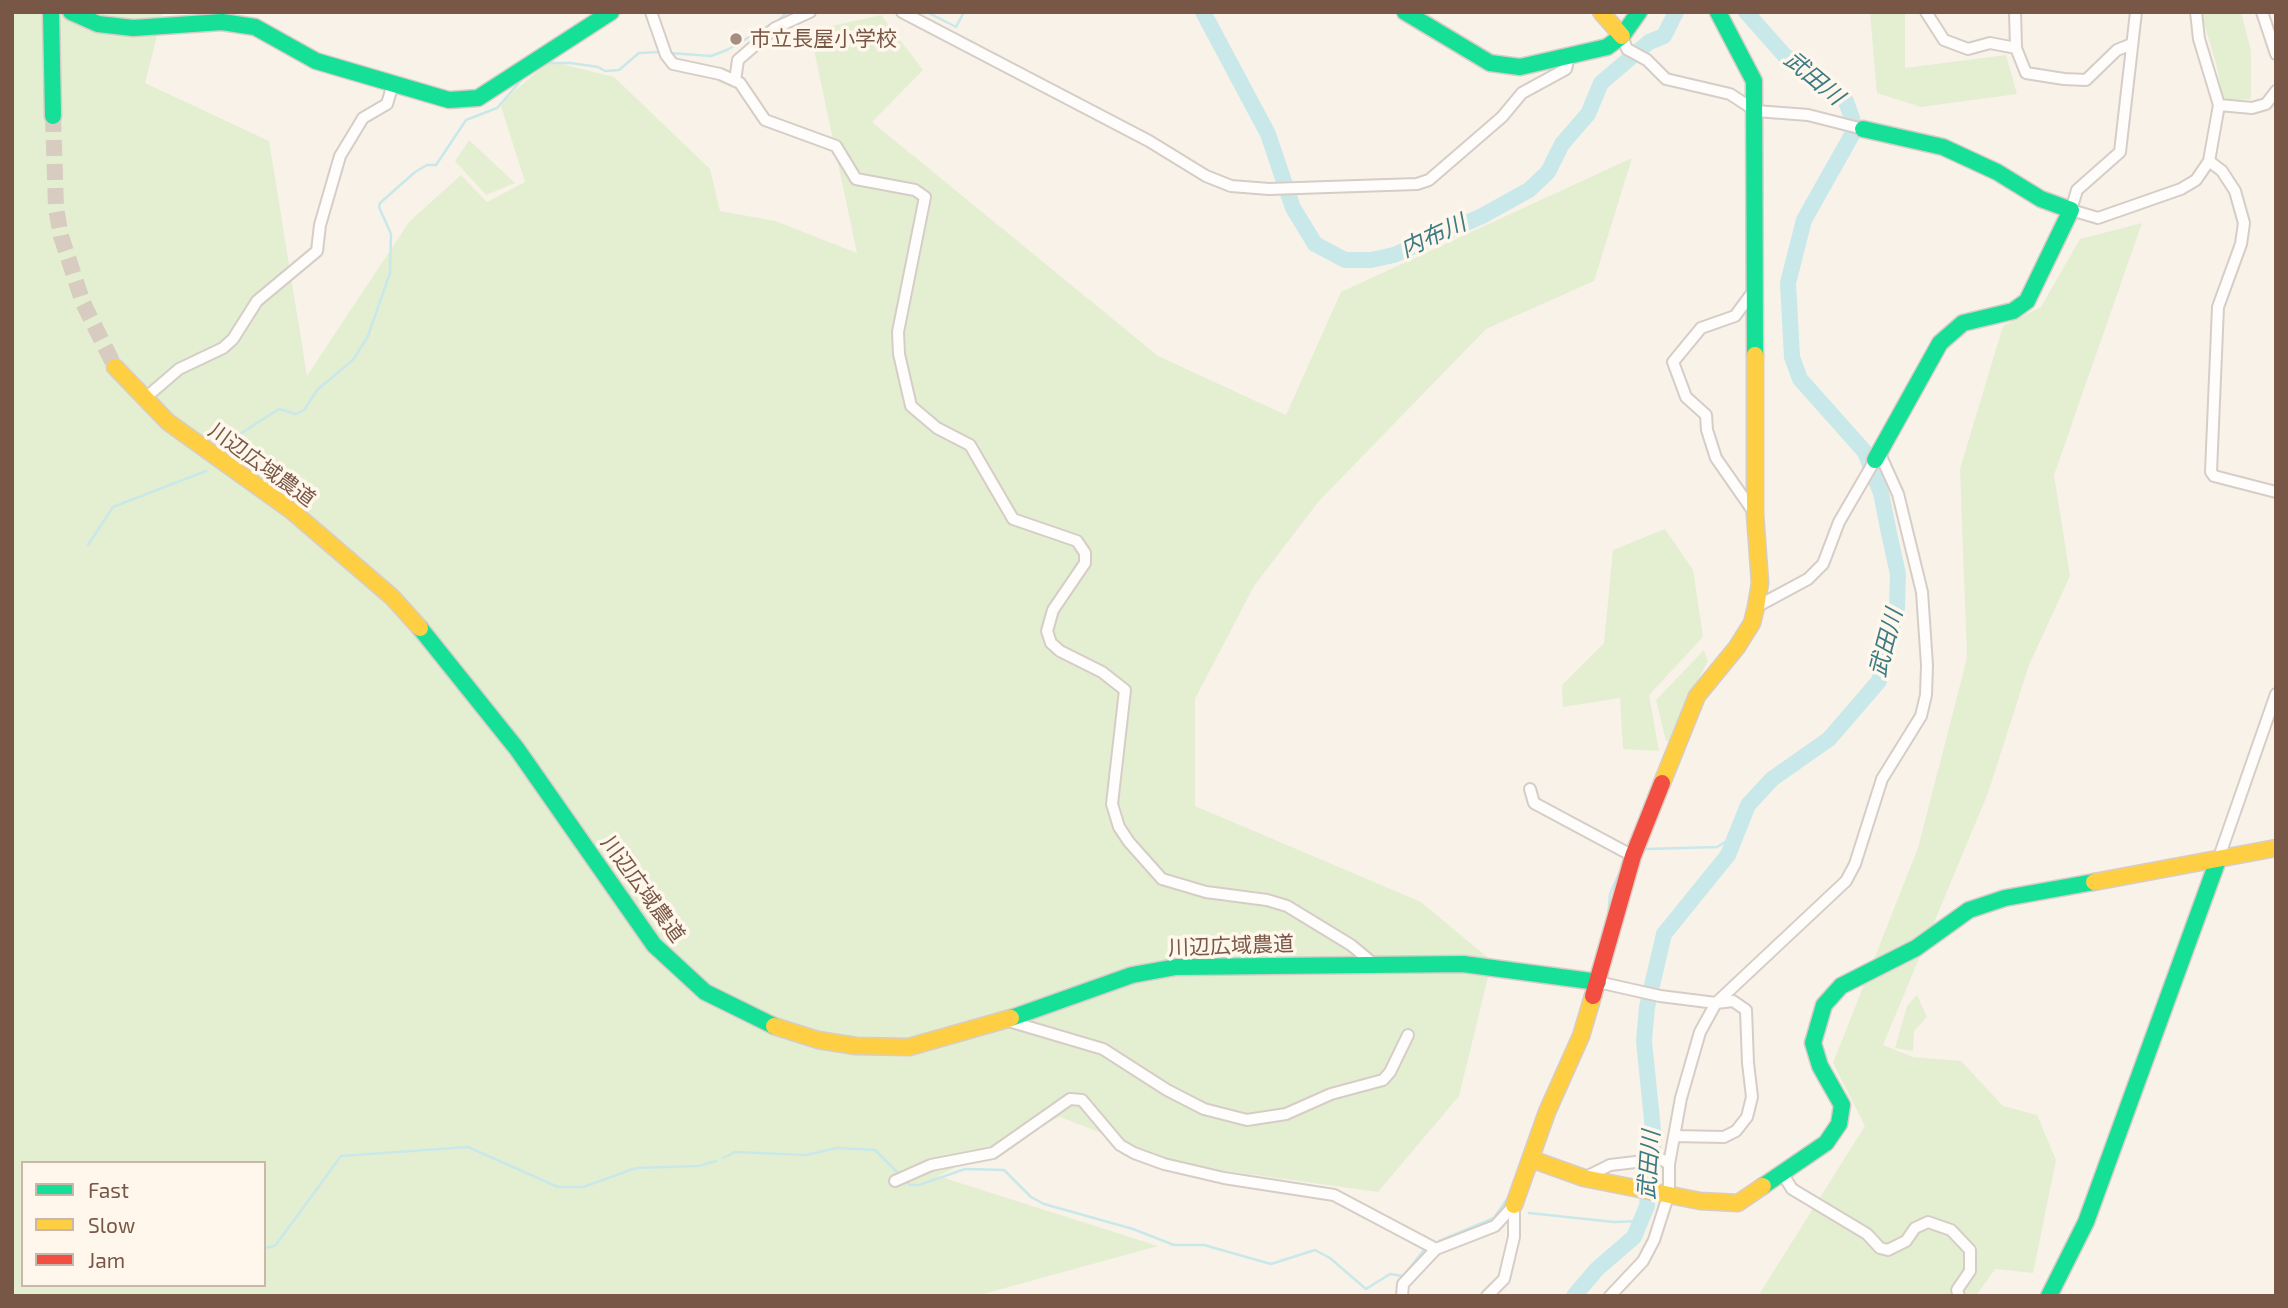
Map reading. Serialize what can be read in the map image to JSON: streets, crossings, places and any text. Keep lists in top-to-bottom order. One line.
{"streets":{"street":["川辺広域農道"]},"water":["武田川","内布川"],"places":["市立長屋小学校"],"legend":["Fast","Slow","Jam"]}
